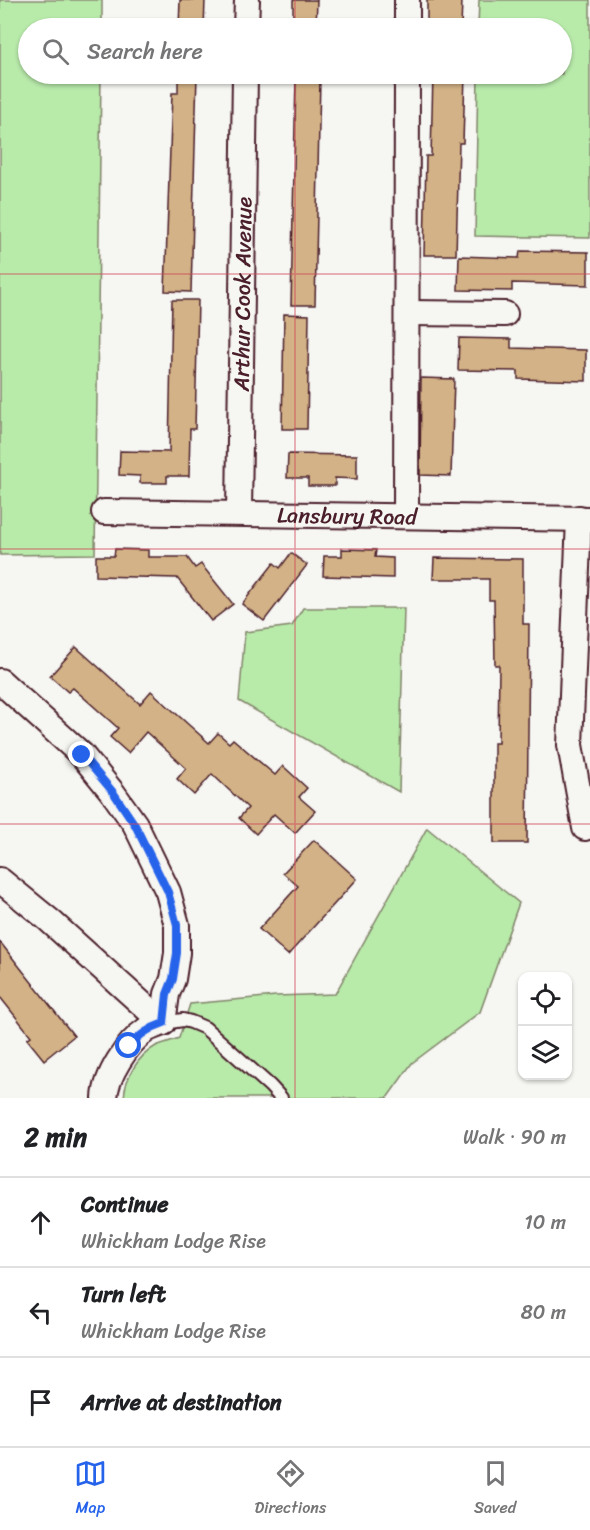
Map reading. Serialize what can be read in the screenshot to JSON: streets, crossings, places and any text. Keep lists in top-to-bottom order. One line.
{"streets":{"street":["Arthur Cook Avenue","Lansbury Road"]},"crossings":[["Arthur Cook Avenue","Lansbury Road"]],"page":{"search":"Search here","heading":["2 min","Walk · 90 m"],"list":[["Continue","Whickham Lodge Rise","10 m"],["Turn left","Whickham Lodge Rise","80 m"],"Arrive at destination"],"nav":["Map","Directions","Saved"]}}
